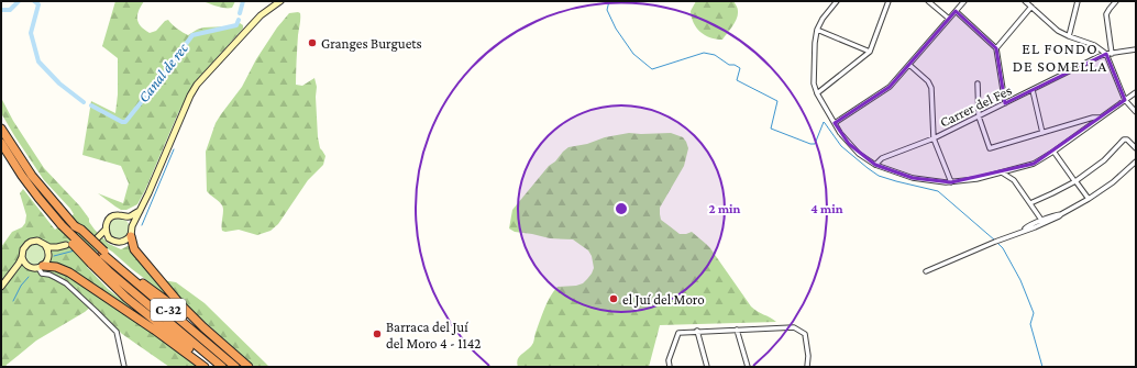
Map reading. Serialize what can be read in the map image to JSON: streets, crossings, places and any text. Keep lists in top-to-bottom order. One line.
{"streets":{"highway":["C-32"],"street":["Carrer del Fes"]},"districts":["EL FONDO DE SOMELLA"],"water":["Canal de rec"],"places":["Granges Burguets","el Juí del Moro","Barraca del Juí del Moro 4 - 1142"],"rings":["2 min","4 min"]}
